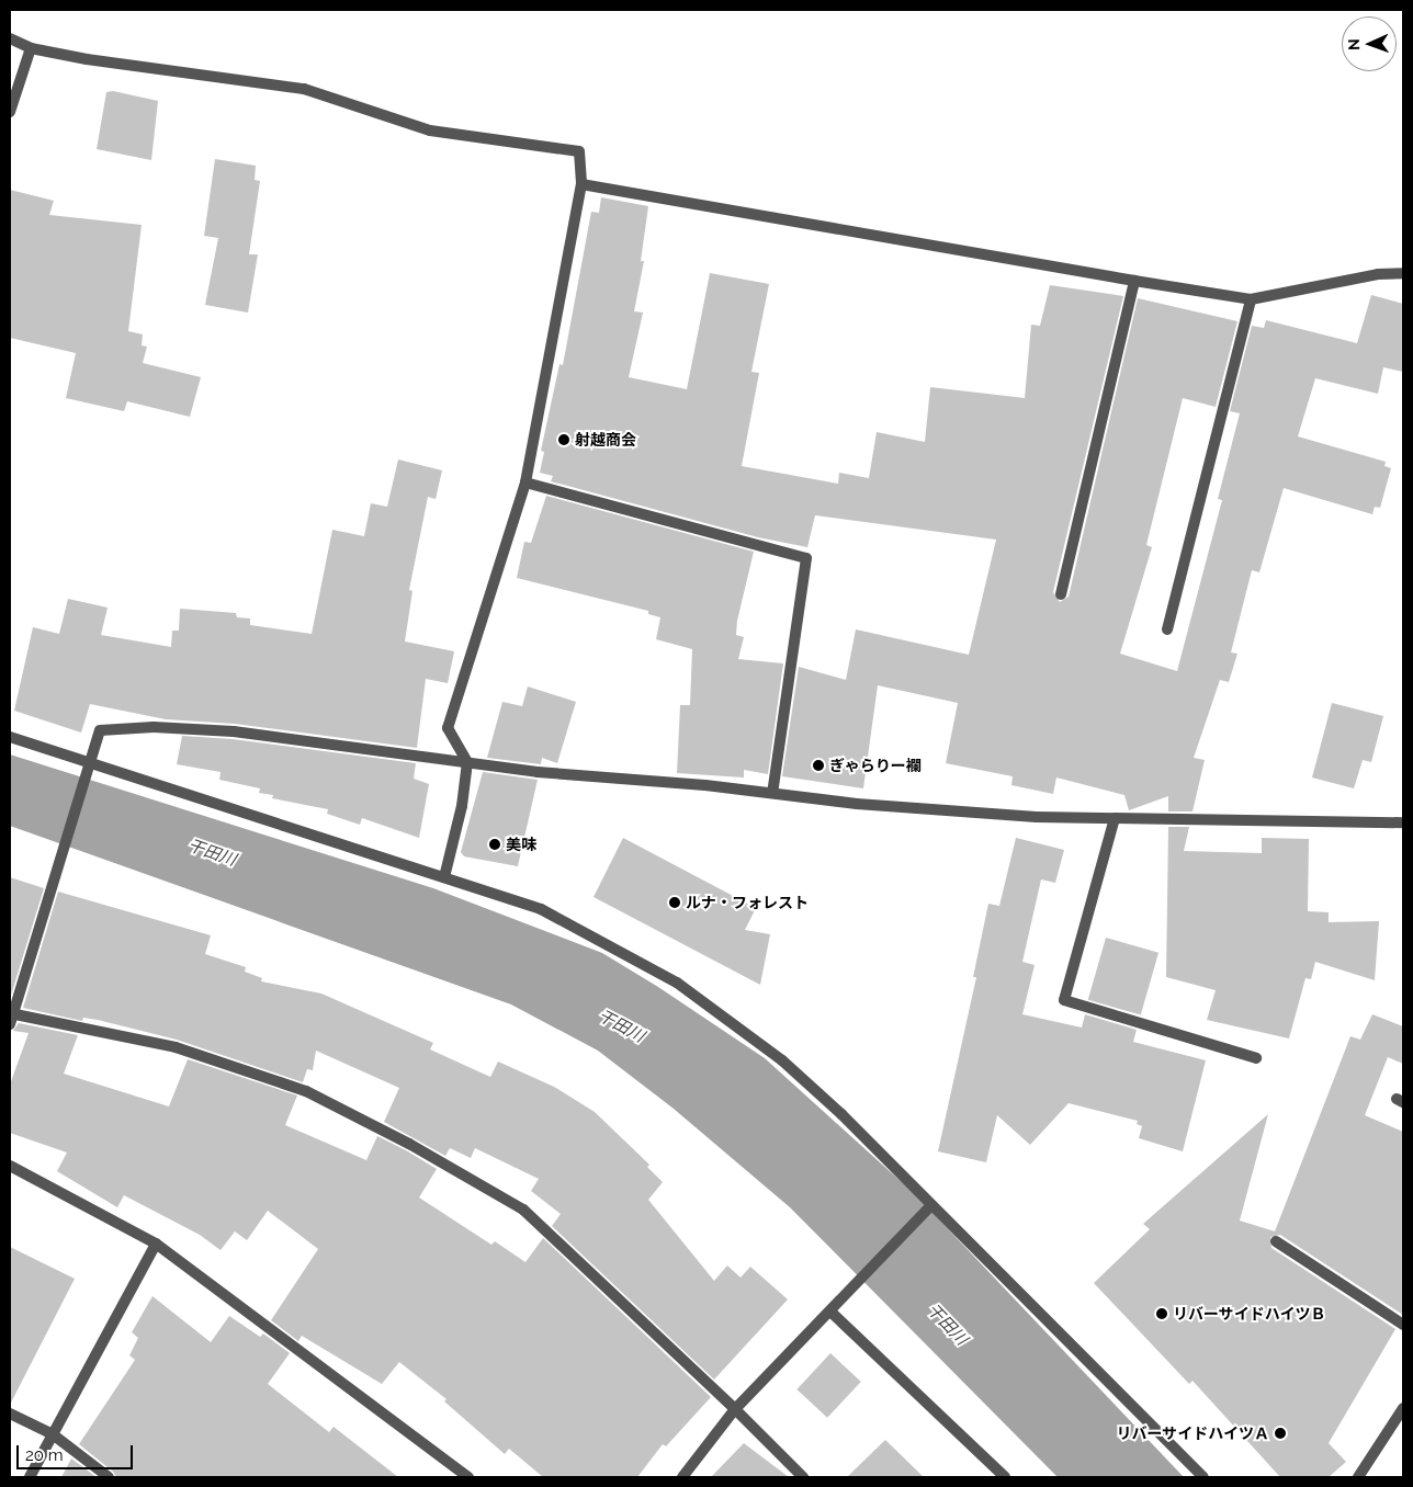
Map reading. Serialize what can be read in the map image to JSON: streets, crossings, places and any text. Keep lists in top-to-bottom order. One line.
{"water":["干田川"],"places":["射越商会","ぎゃらりー襴","美味","ルナ・フォレスト","リバーサイドハイツＢ","リバーサイドハイツＡ"],"scale_bar":"20 m","north":"left"}
